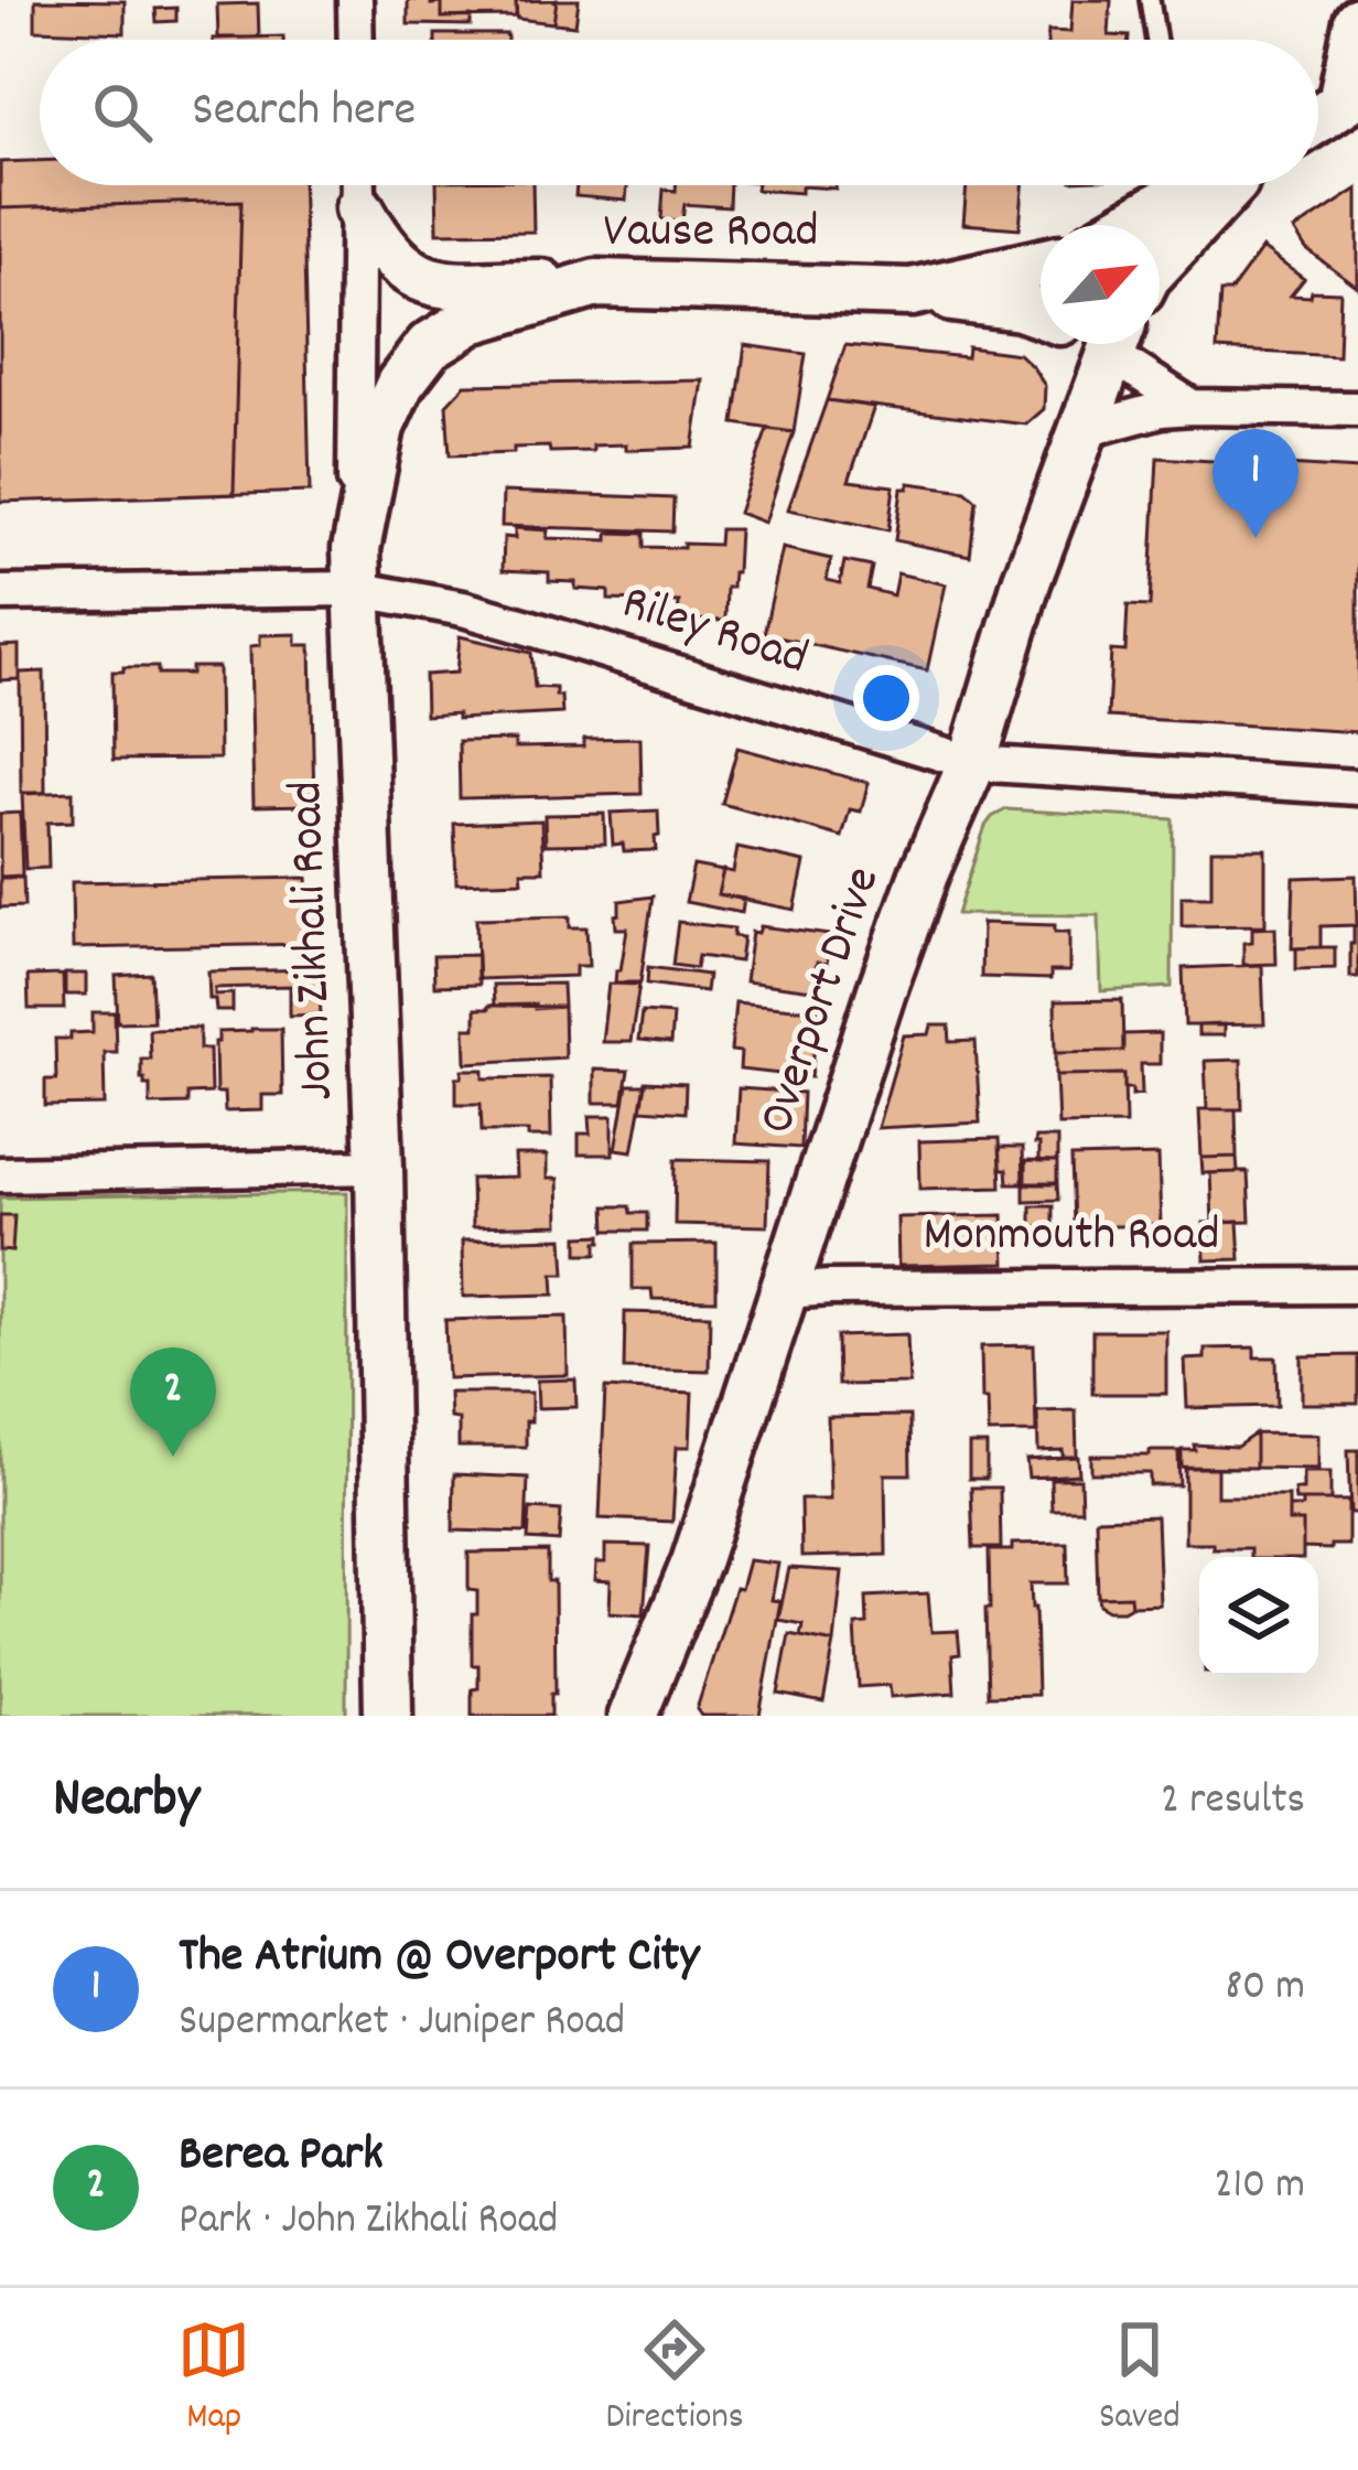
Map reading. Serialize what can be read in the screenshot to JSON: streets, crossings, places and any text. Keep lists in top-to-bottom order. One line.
{"streets":{"main road":["Vause Road","John Zikhali Road","Overport Drive"],"street":["Riley Road","Monmouth Road"]},"crossings":[["Vause Road","Riley Road"],["Vause Road","John Zikhali Road"],["Riley Road","John Zikhali Road"],["Riley Road","Overport Drive"],["Overport Drive","Monmouth Road"]],"north":"top right","page":{"search":"Search here","pins":["1","2"],"heading":["Nearby","2 results"],"list":[{"mark":"1","name":"The Atrium @ Overport City","note":"Supermarket · Juniper Road","value":"80 m"},{"mark":"2","name":"Berea Park","note":"Park · John Zikhali Road","value":"210 m"}],"nav":["Map","Directions","Saved"]}}
